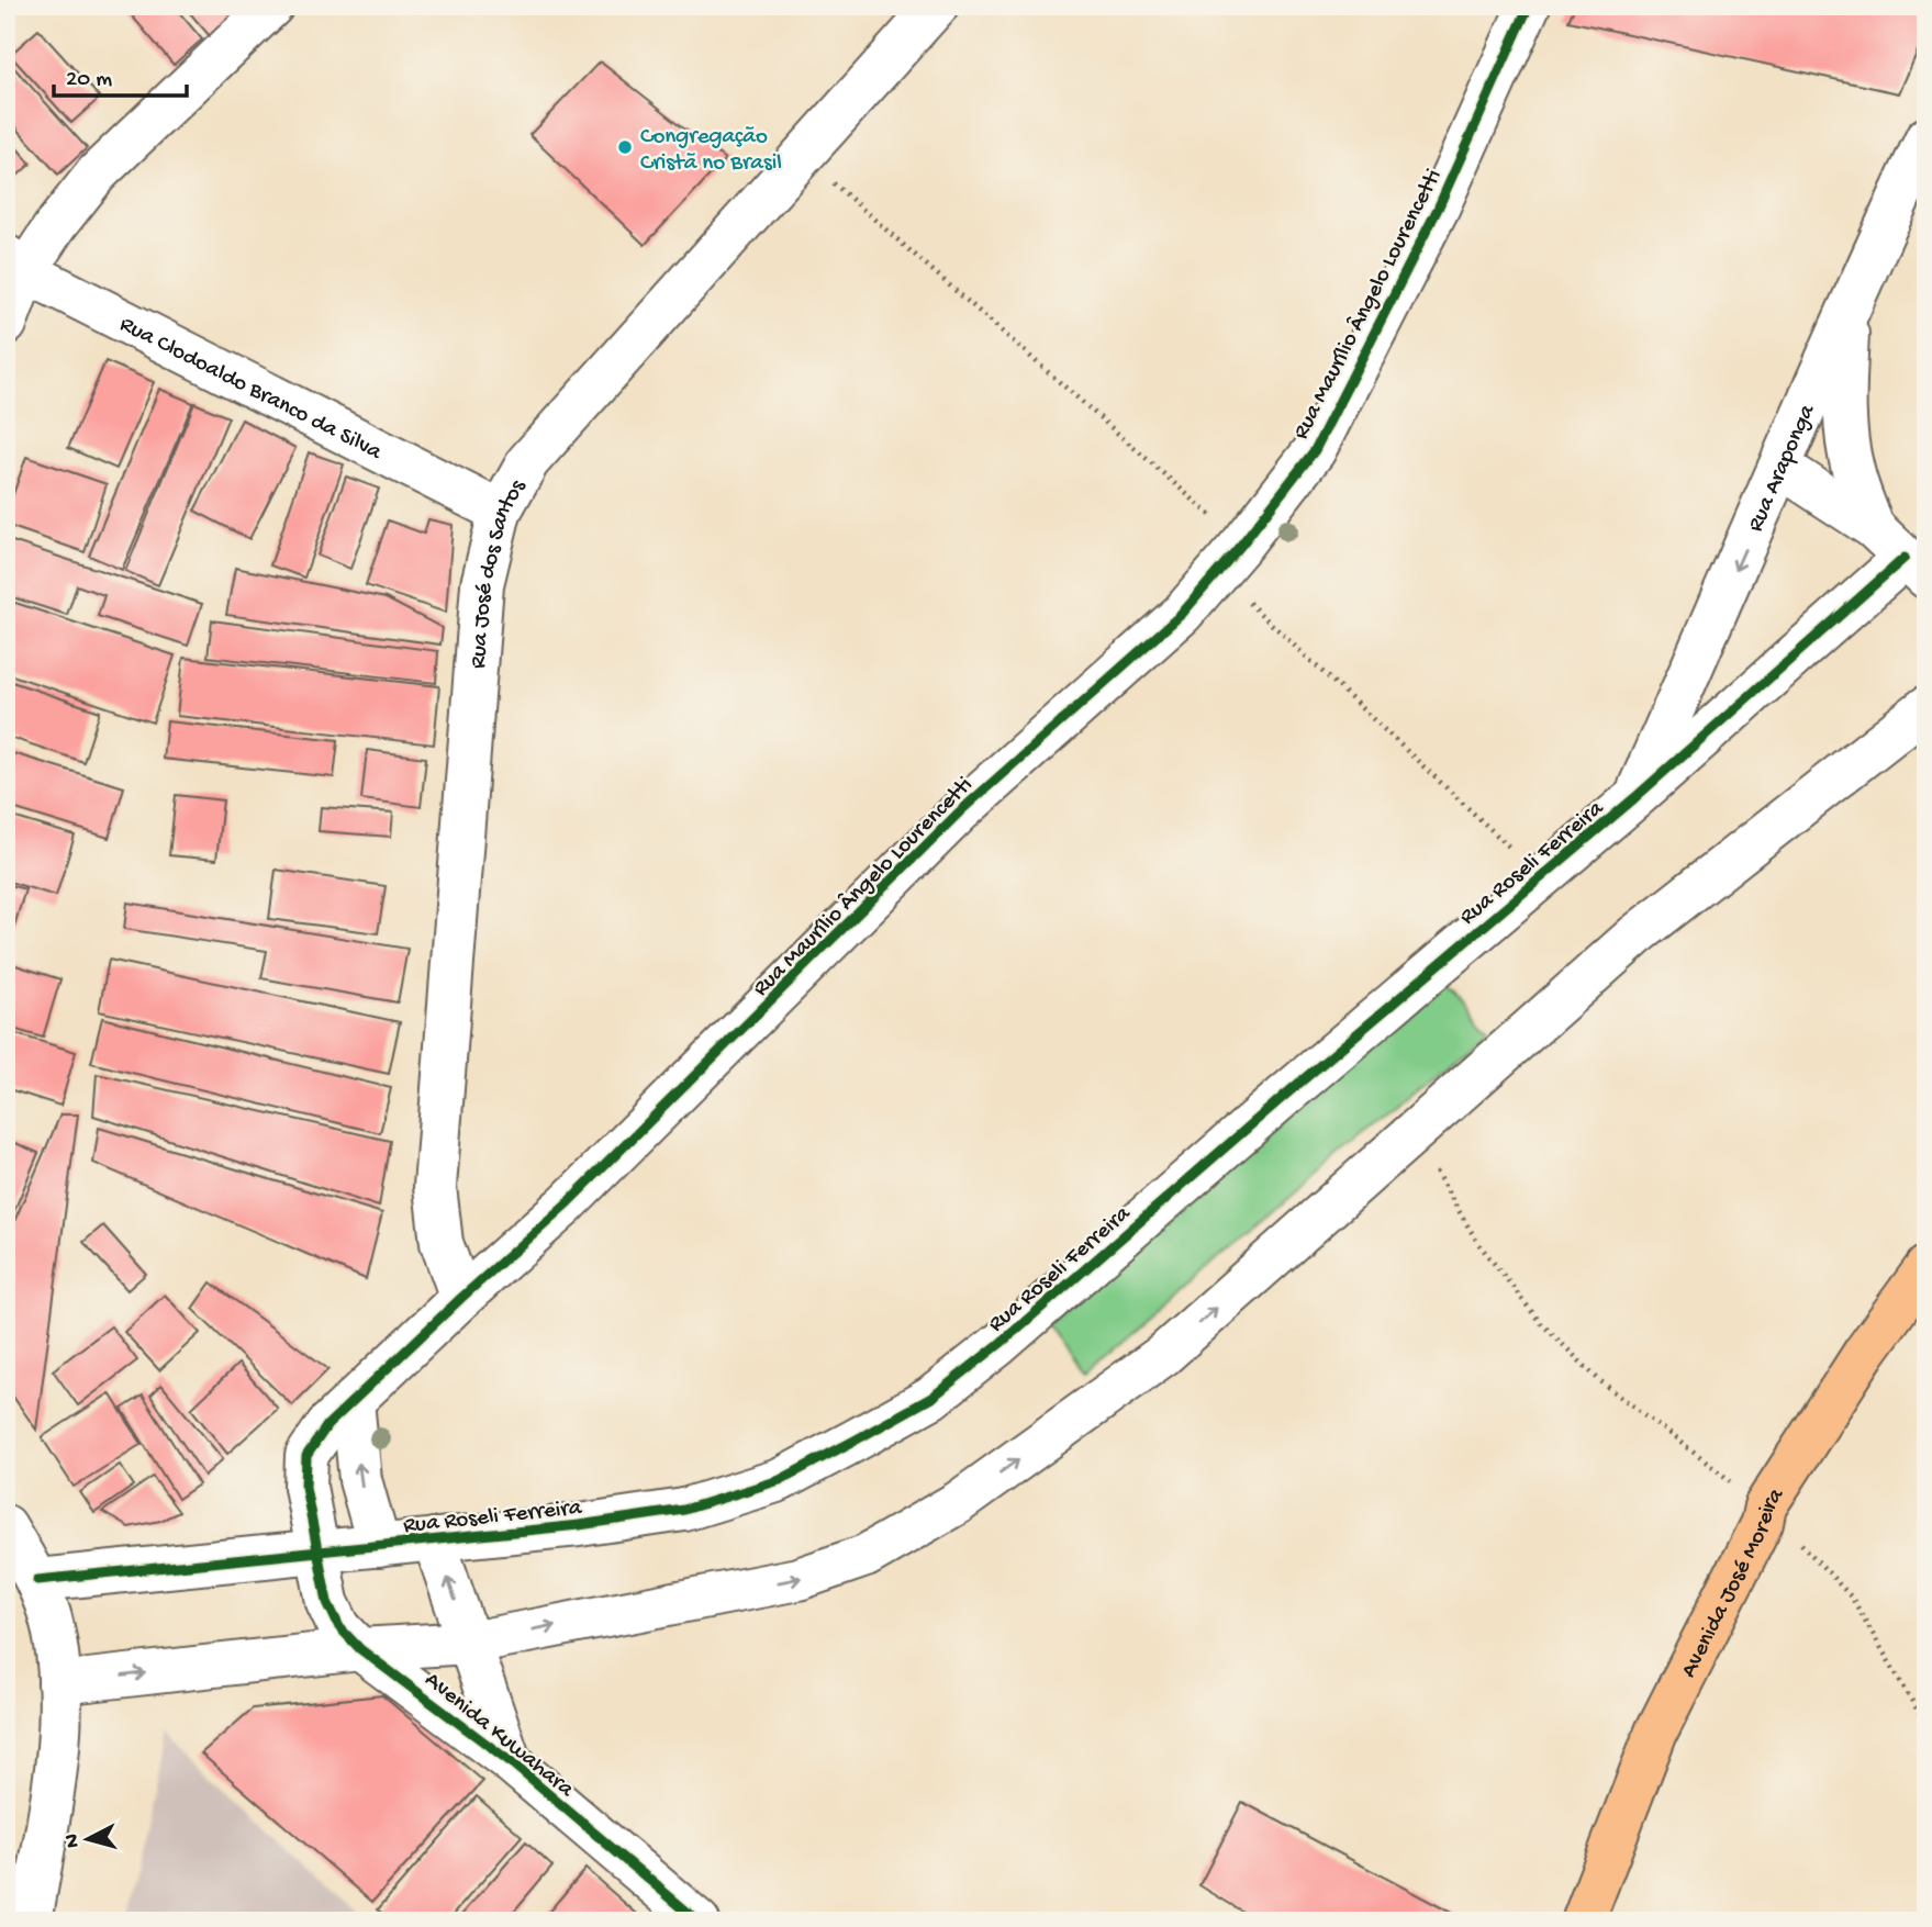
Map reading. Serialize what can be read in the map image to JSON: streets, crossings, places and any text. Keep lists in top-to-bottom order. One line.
{"streets":{"main road":["Avenida José Moreira"],"street":["Rua Maurílio Ângelo Lourencetti","Rua Clodoaldo Branco da Silva","Rua Araponga","Rua José dos Santos","Rua Roseli Ferreira","Avenida Kuwahara"]},"crossings":[["Rua Maurílio Ângelo Lourencetti","Rua José dos Santos"],["Rua Maurílio Ângelo Lourencetti","Rua Roseli Ferreira"],["Rua Maurílio Ângelo Lourencetti","Avenida Kuwahara"],["Rua Clodoaldo Branco da Silva","Rua José dos Santos"],["Rua Araponga","Rua Roseli Ferreira"],["Rua Roseli Ferreira","Avenida Kuwahara"]],"one_way":["Rua Araponga"],"places":["Congregação Cristã no Brasil"],"scale_bar":"20 m","north":"left"}
